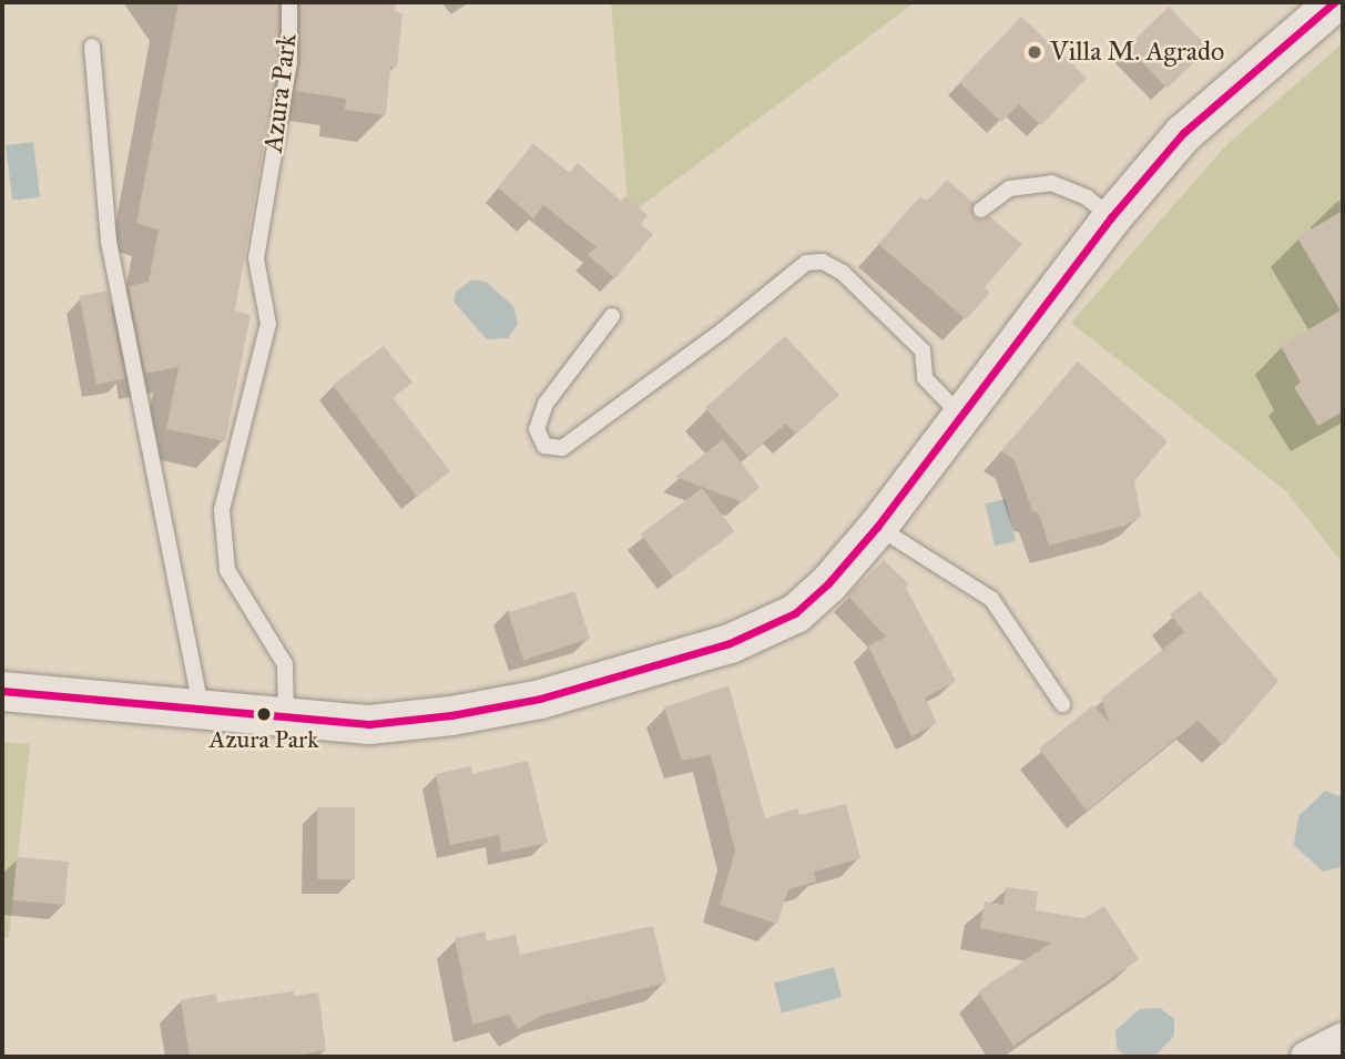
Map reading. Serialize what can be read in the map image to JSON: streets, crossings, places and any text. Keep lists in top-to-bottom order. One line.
{"streets":{"lane":["Azura Park"]},"places":["Villa M. Agrado","Azura Park"]}
